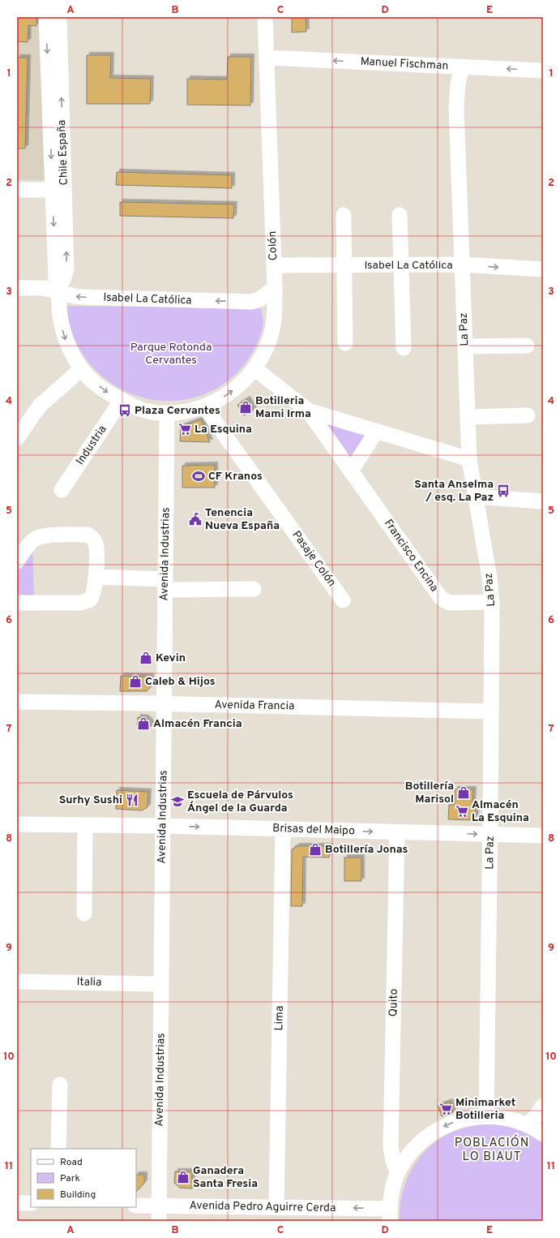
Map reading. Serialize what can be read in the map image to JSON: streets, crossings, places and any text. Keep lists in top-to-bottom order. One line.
{"streets":{"street":["Manuel Fischman","Chile España","Colón","Isabel La Católica","La Paz","Industria","Avenida Industrias","Francisco Encina","Pasaje Colón","Avenida Francia","Brisas del Maipo","Italia","Quito","Lima","Avenida Pedro Aguirre Cerda"]},"crossings":[["Manuel Fischman","Colón"],["Manuel Fischman","La Paz"],["Chile España","Colón"],["Chile España","Isabel La Católica"],["Chile España","Industria"],["Chile España","Avenida Industrias"],["Colón","Isabel La Católica"],["Colón","Avenida Industrias"],["Colón","Francisco Encina"],["Colón","Pasaje Colón"],["Isabel La Católica","La Paz"],["La Paz","Francisco Encina"],["La Paz","Avenida Francia"],["La Paz","Brisas del Maipo"],["Avenida Industrias","Avenida Francia"],["Avenida Industrias","Brisas del Maipo"],["Avenida Industrias","Italia"],["Avenida Industrias","Avenida Pedro Aguirre Cerda"],["Brisas del Maipo","Quito"],["Brisas del Maipo","Lima"],["Lima","Avenida Pedro Aguirre Cerda"]],"one_way":["Manuel Fischman","Brisas del Maipo","Avenida Pedro Aguirre Cerda"],"districts":["POBLACIÓN LO BIAUT"],"parks":["Parque Rotonda Cervantes"],"places":{"shop":["Botilleria Mami Irma","Kevin","Caleb & Hijos","Almacén Francia","Botillería Marisol","Botillería Jonas","Ganadera Santa Fresia"],"bus stop":["Plaza Cervantes","Santa Anselma / esq. La Paz"],"supermarket":["La Esquina","Almacén La Esquina","Minimarket Botilleria"],"sports":["CF Kranos"],"public building":["Tenencia Nueva España"],"restaurant":["Surhy Sushi"],"school or university":["Escuela de Párvulos Ángel de la Guarda"]},"legend":["Road","Park","Building"],"grid":{"columns":["A","B","C","D","E"],"rows":["1","2","3","4","5","6","7","8","9","10","11"]}}
